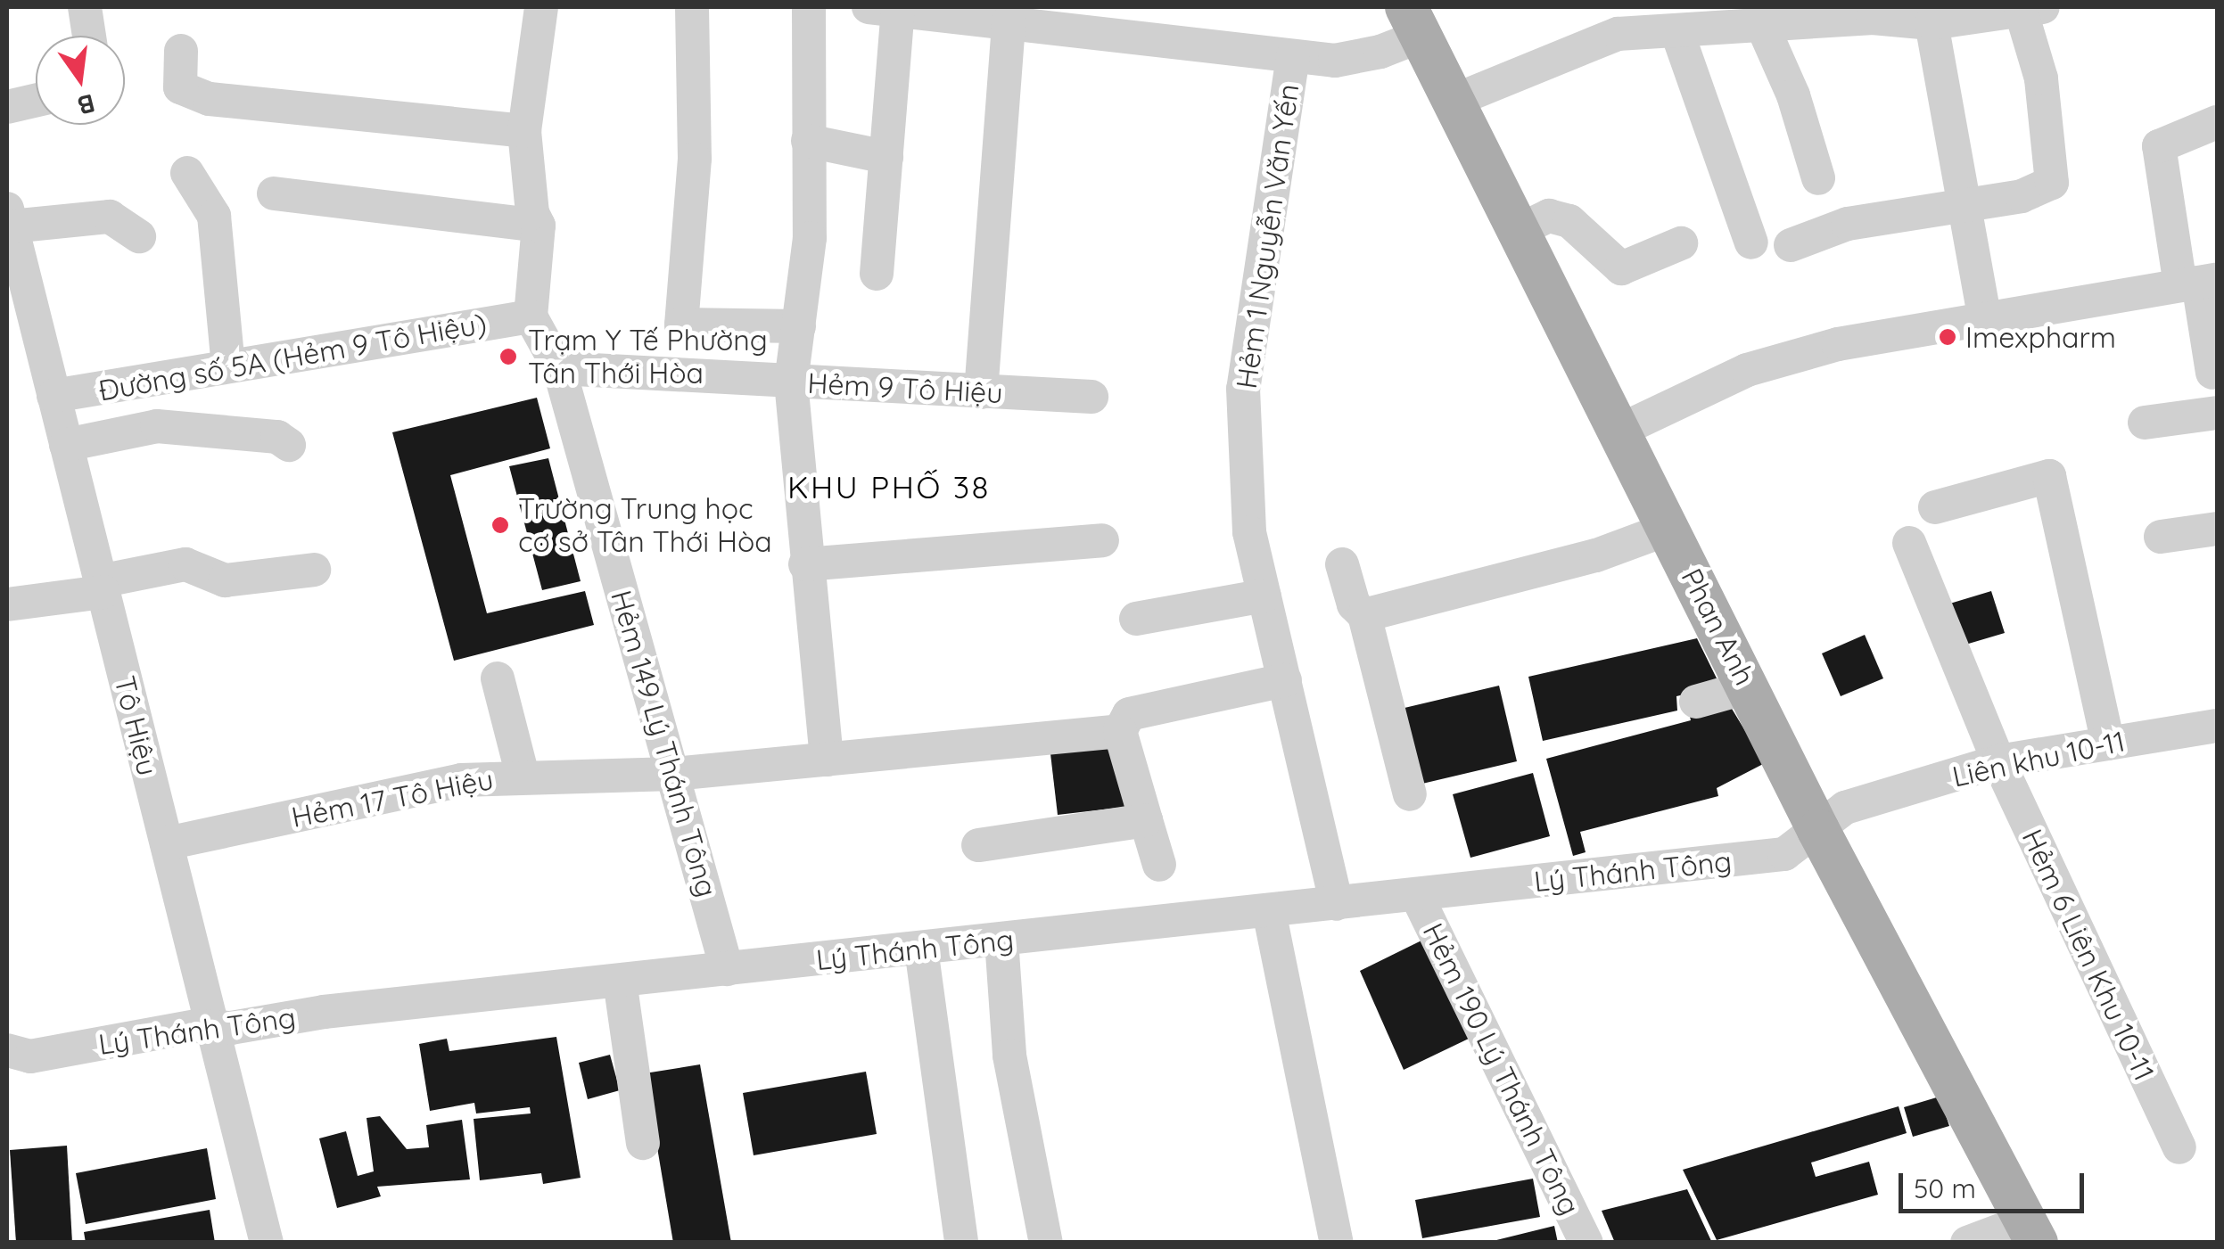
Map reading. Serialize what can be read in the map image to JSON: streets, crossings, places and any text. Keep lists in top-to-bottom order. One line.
{"streets":{"main road":["Phan Anh"],"street":["Hẻm 1 Nguyễn Văn Yến","Đường số 5A (Hẻm 9 Tô Hiệu)","Hẻm 9 Tô Hiệu","Tô Hiệu","Hẻm 149 Lý Thánh Tông","Liên khu 10-11","Hẻm 17 Tô Hiệu","Lý Thánh Tông","Hẻm 6 Liên Khu 10-11","Hẻm 190 Lý Thánh Tông"]},"crossings":[["Hẻm 1 Nguyễn Văn Yến","Lý Thánh Tông"],["Đường số 5A (Hẻm 9 Tô Hiệu)","Tô Hiệu"],["Đường số 5A (Hẻm 9 Tô Hiệu)","Hẻm 149 Lý Thánh Tông"],["Hẻm 9 Tô Hiệu","Hẻm 149 Lý Thánh Tông"],["Phan Anh","Liên khu 10-11"],["Phan Anh","Lý Thánh Tông"],["Tô Hiệu","Hẻm 17 Tô Hiệu"],["Tô Hiệu","Lý Thánh Tông"],["Hẻm 149 Lý Thánh Tông","Hẻm 17 Tô Hiệu"],["Hẻm 149 Lý Thánh Tông","Lý Thánh Tông"],["Liên khu 10-11","Lý Thánh Tông"],["Liên khu 10-11","Hẻm 6 Liên Khu 10-11"],["Lý Thánh Tông","Hẻm 190 Lý Thánh Tông"]],"districts":["KHU PHỐ 38"],"places":["Imexpharm","Trạm Y Tế Phường Tân Thới Hòa","Trường Trung học cơ sở Tân Thới Hòa"],"scale_bar":"50 m","north":"bottom"}
